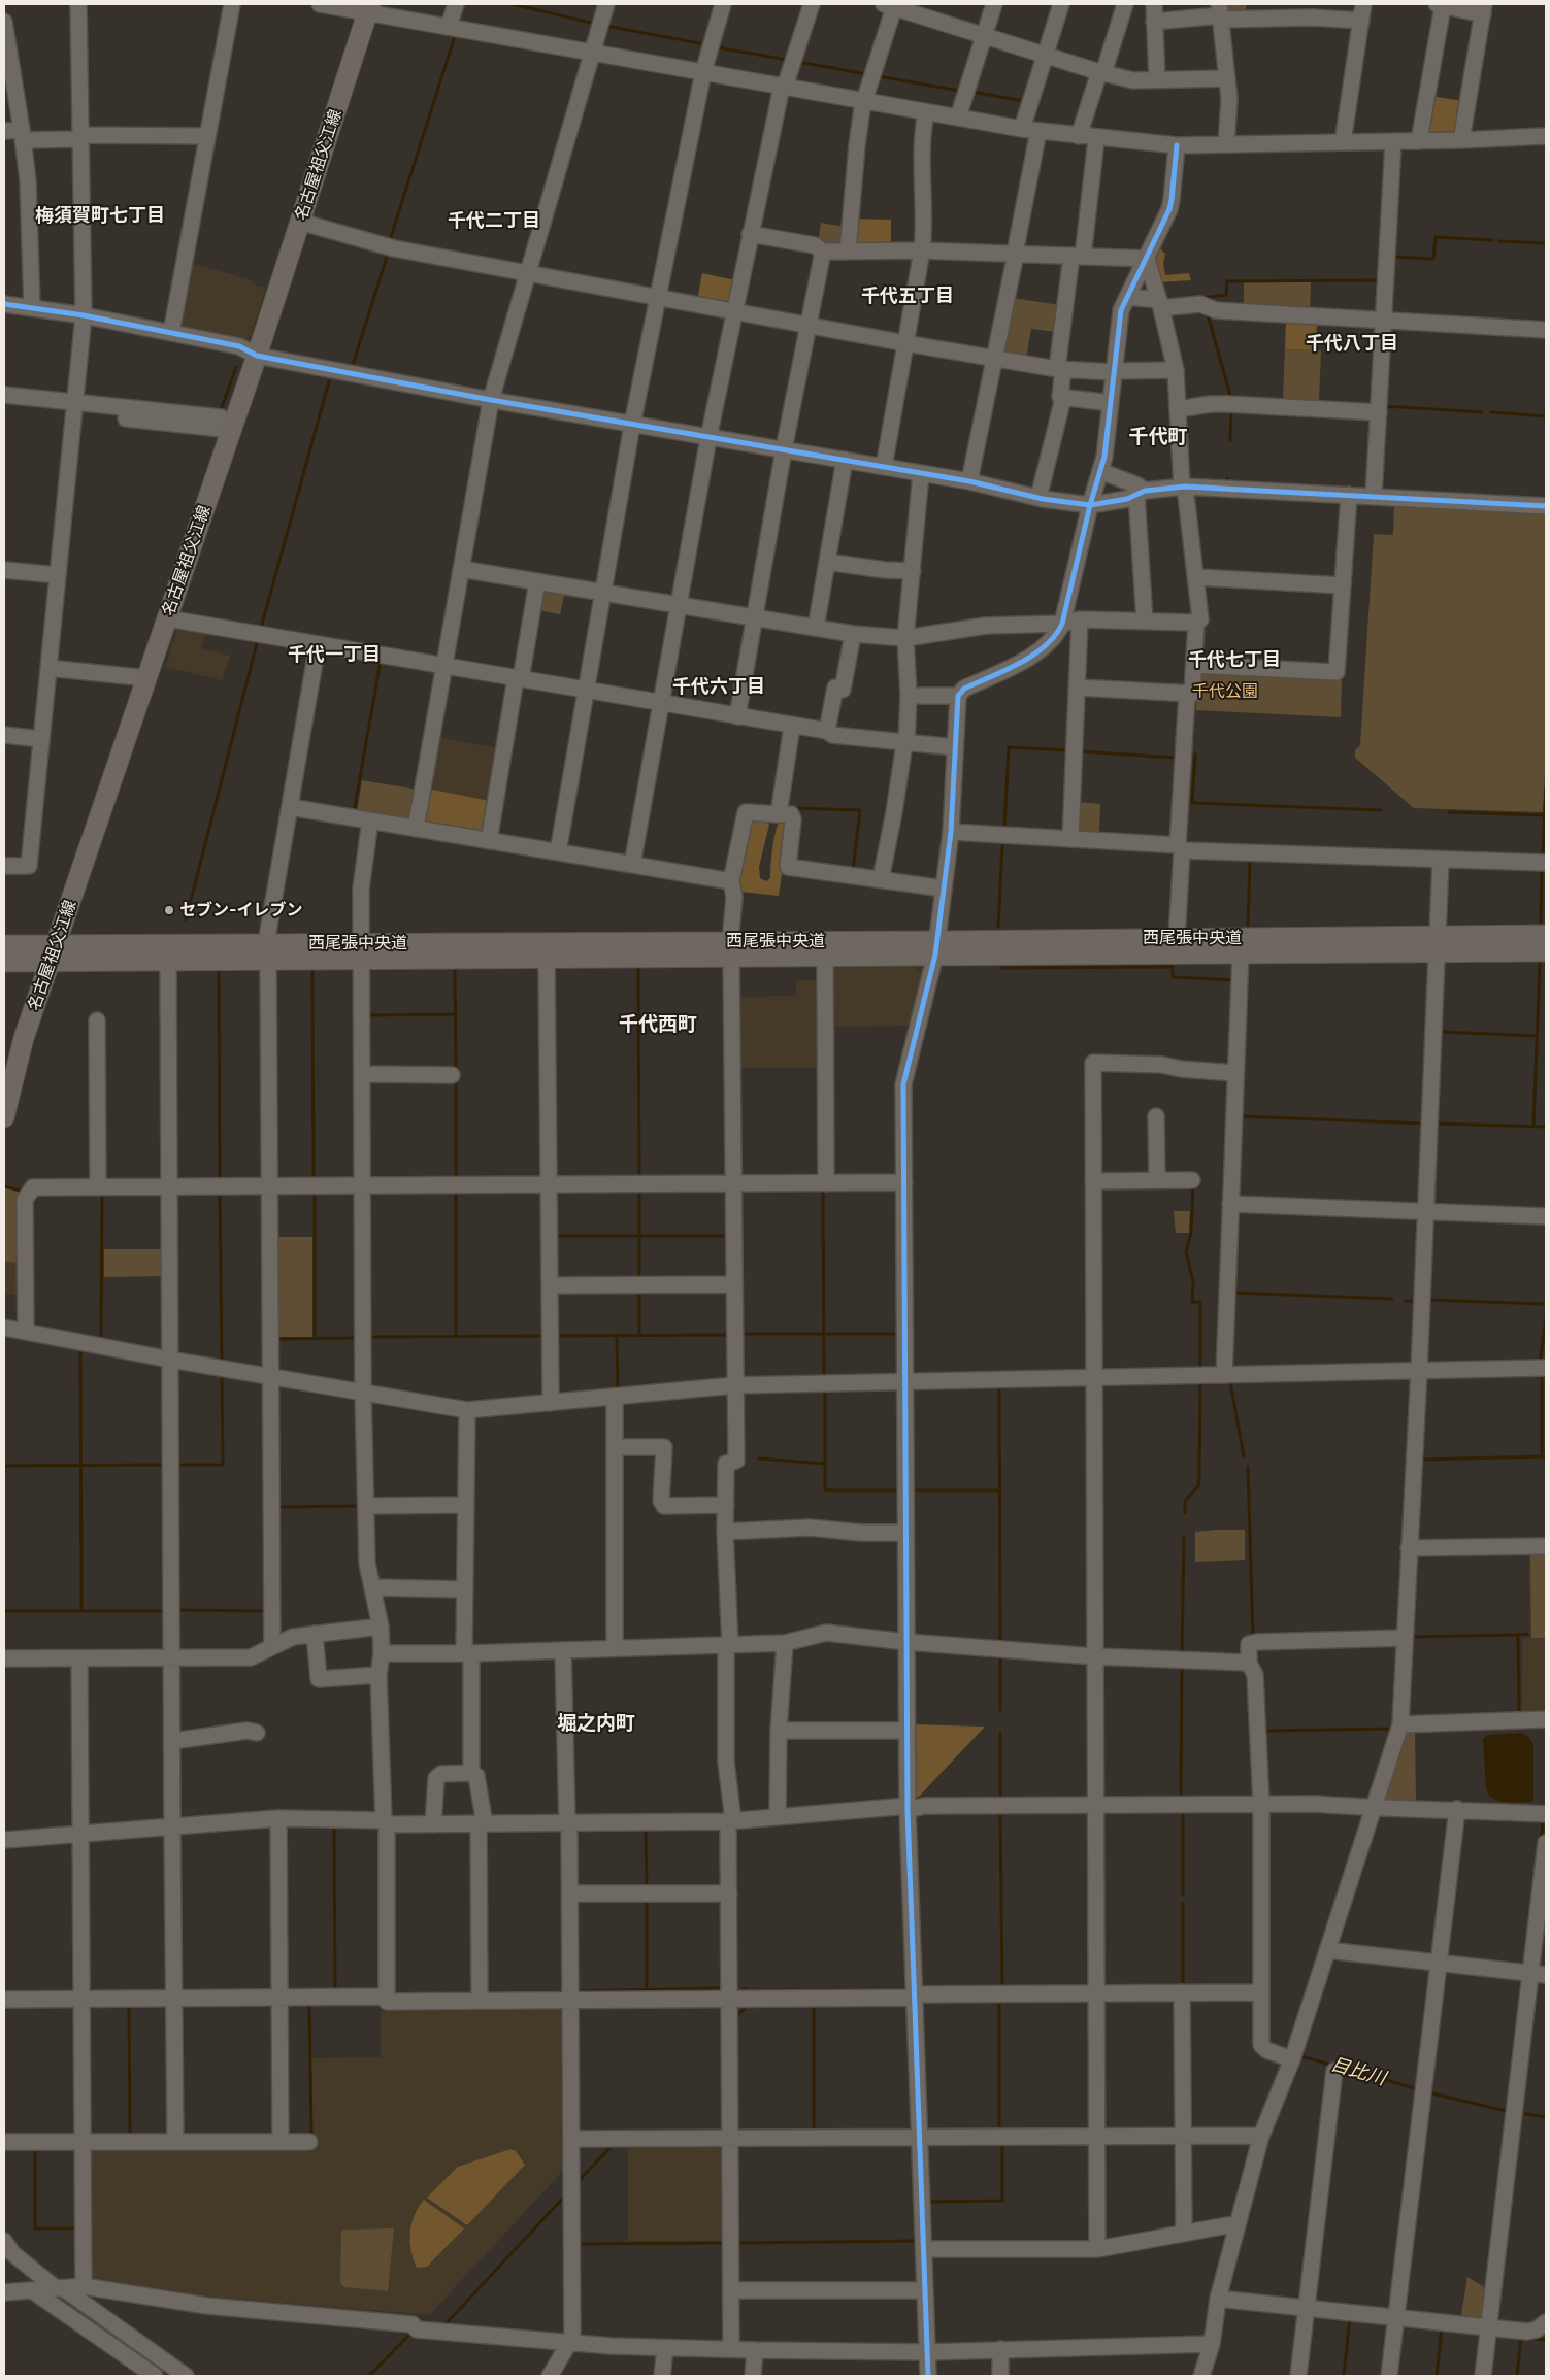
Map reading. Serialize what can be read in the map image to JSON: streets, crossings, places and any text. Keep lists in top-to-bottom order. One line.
{"streets":{"main road":["名古屋祖父江線","西尾張中央道"]},"crossings":[["名古屋祖父江線","西尾張中央道"]],"districts":["梅須賀町七丁目","千代二丁目","千代五丁目","千代八丁目","千代町","千代一丁目","千代七丁目","千代六丁目","千代西町","堀之内町"],"water":["目比川"],"parks":["千代公園"],"places":["セブン-イレブン"]}
